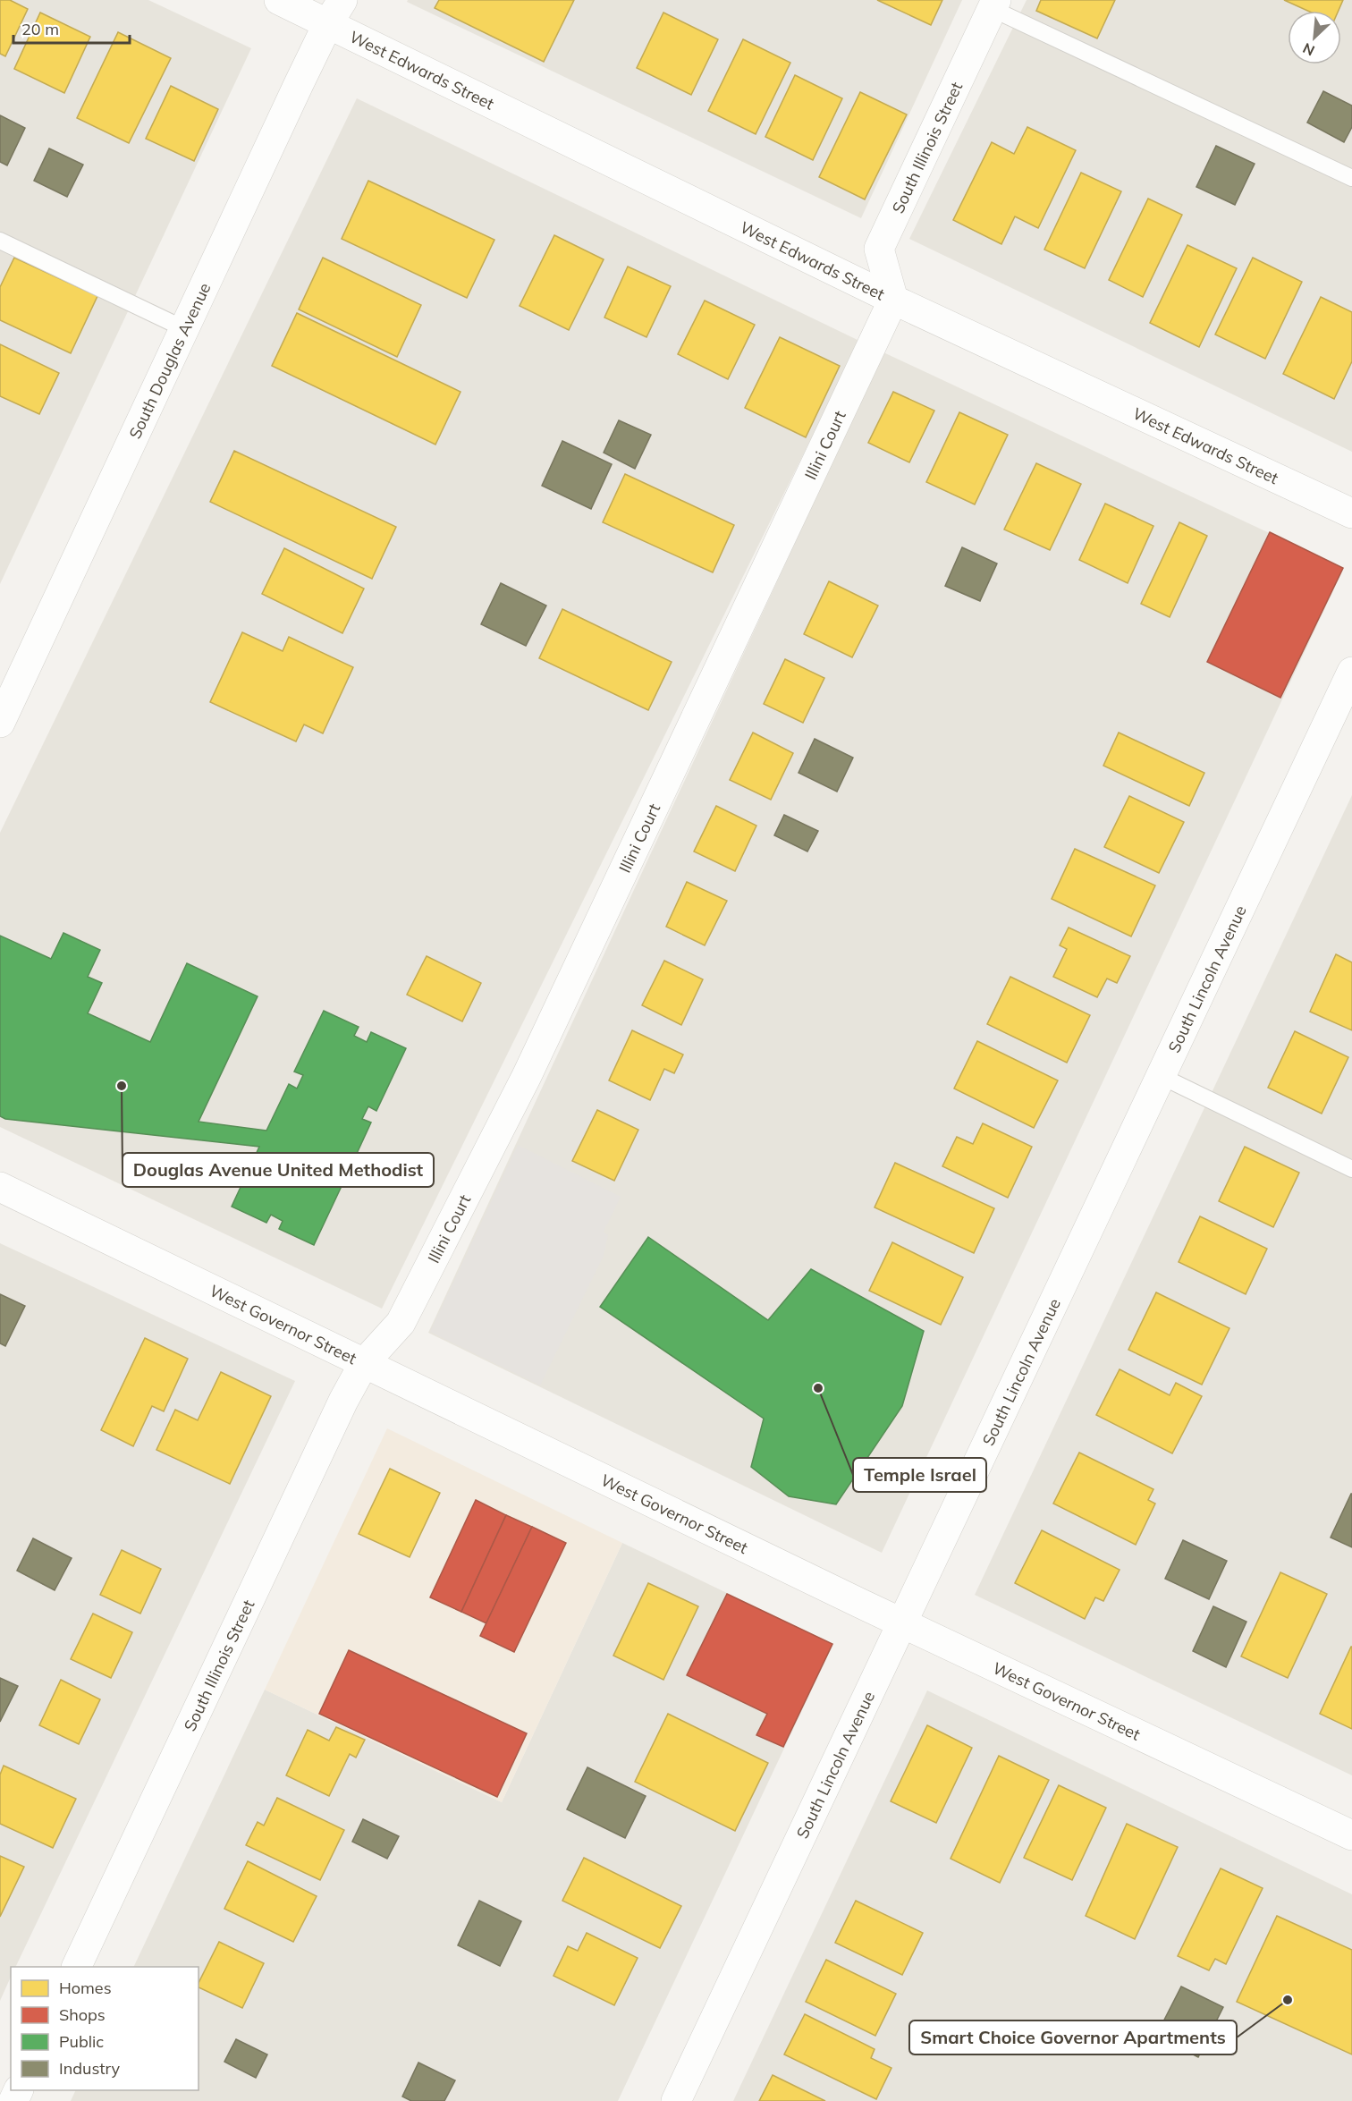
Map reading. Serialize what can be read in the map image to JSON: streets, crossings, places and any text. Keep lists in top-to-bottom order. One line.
{"streets":{"street":["West Edwards Street","South Illinois Street","South Douglas Avenue","Illini Court","South Lincoln Avenue","West Governor Street"]},"crossings":[["West Edwards Street","South Illinois Street"],["West Edwards Street","South Douglas Avenue"],["West Edwards Street","Illini Court"],["South Illinois Street","Illini Court"],["South Illinois Street","West Governor Street"],["Illini Court","West Governor Street"],["South Lincoln Avenue","West Governor Street"]],"places":["Douglas Avenue United Methodist","Temple Israel","Smart Choice Governor Apartments"],"legend":["Homes","Shops","Public","Industry"],"scale_bar":"20 m","north":"bottom left"}
